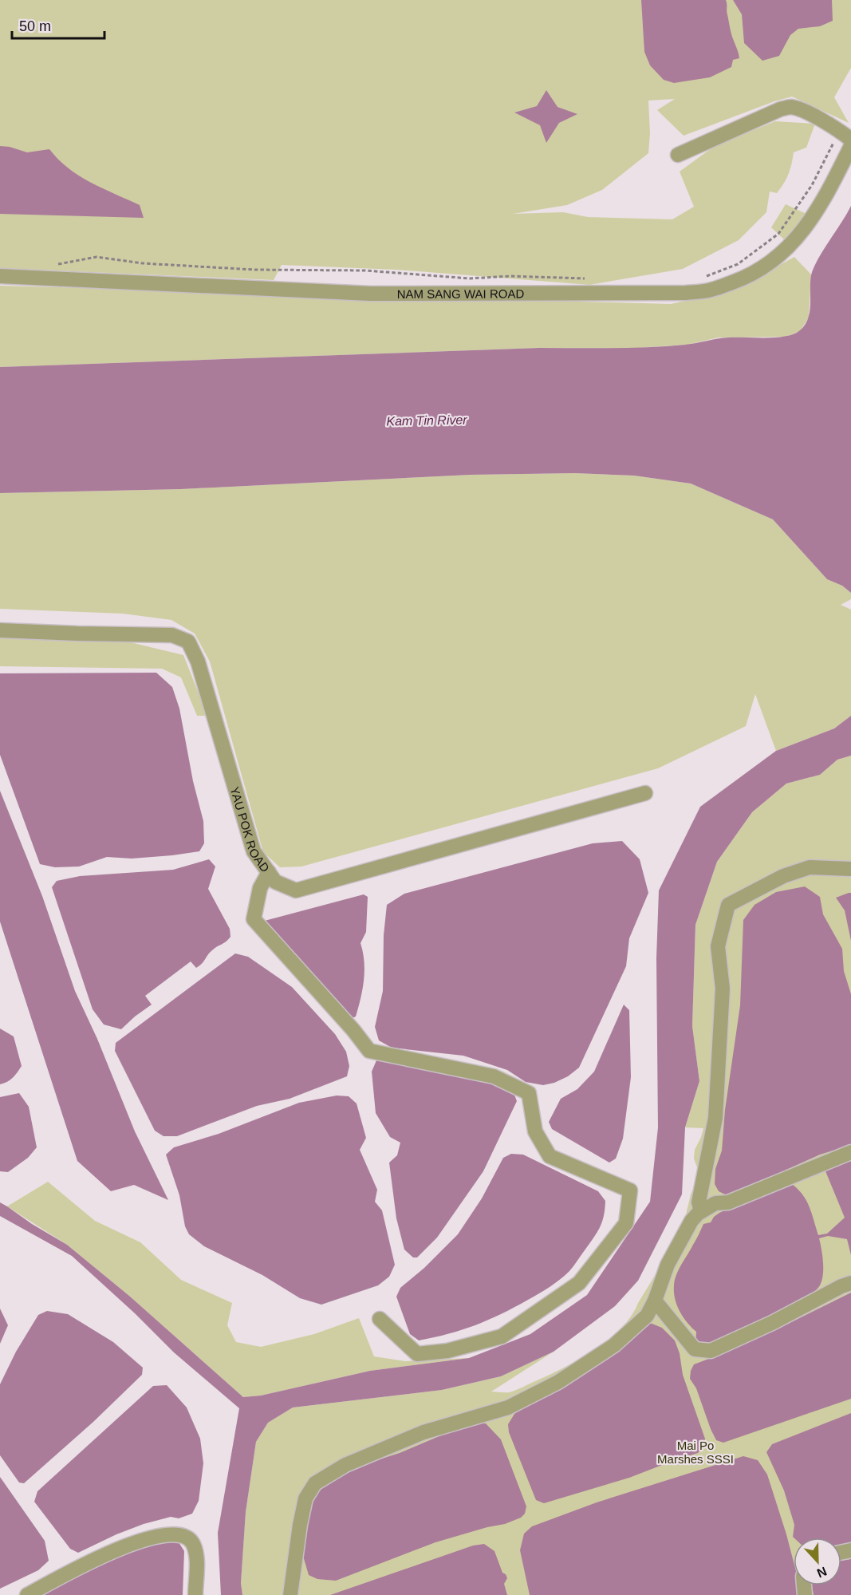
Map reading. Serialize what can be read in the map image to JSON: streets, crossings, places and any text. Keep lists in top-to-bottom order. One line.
{"streets":{"street":["NAM SANG WAI ROAD","YAU POK ROAD"]},"water":["Kam Tin River"],"parks":["Mai Po Marshes SSSI"],"scale_bar":"50 m","north":"bottom"}
